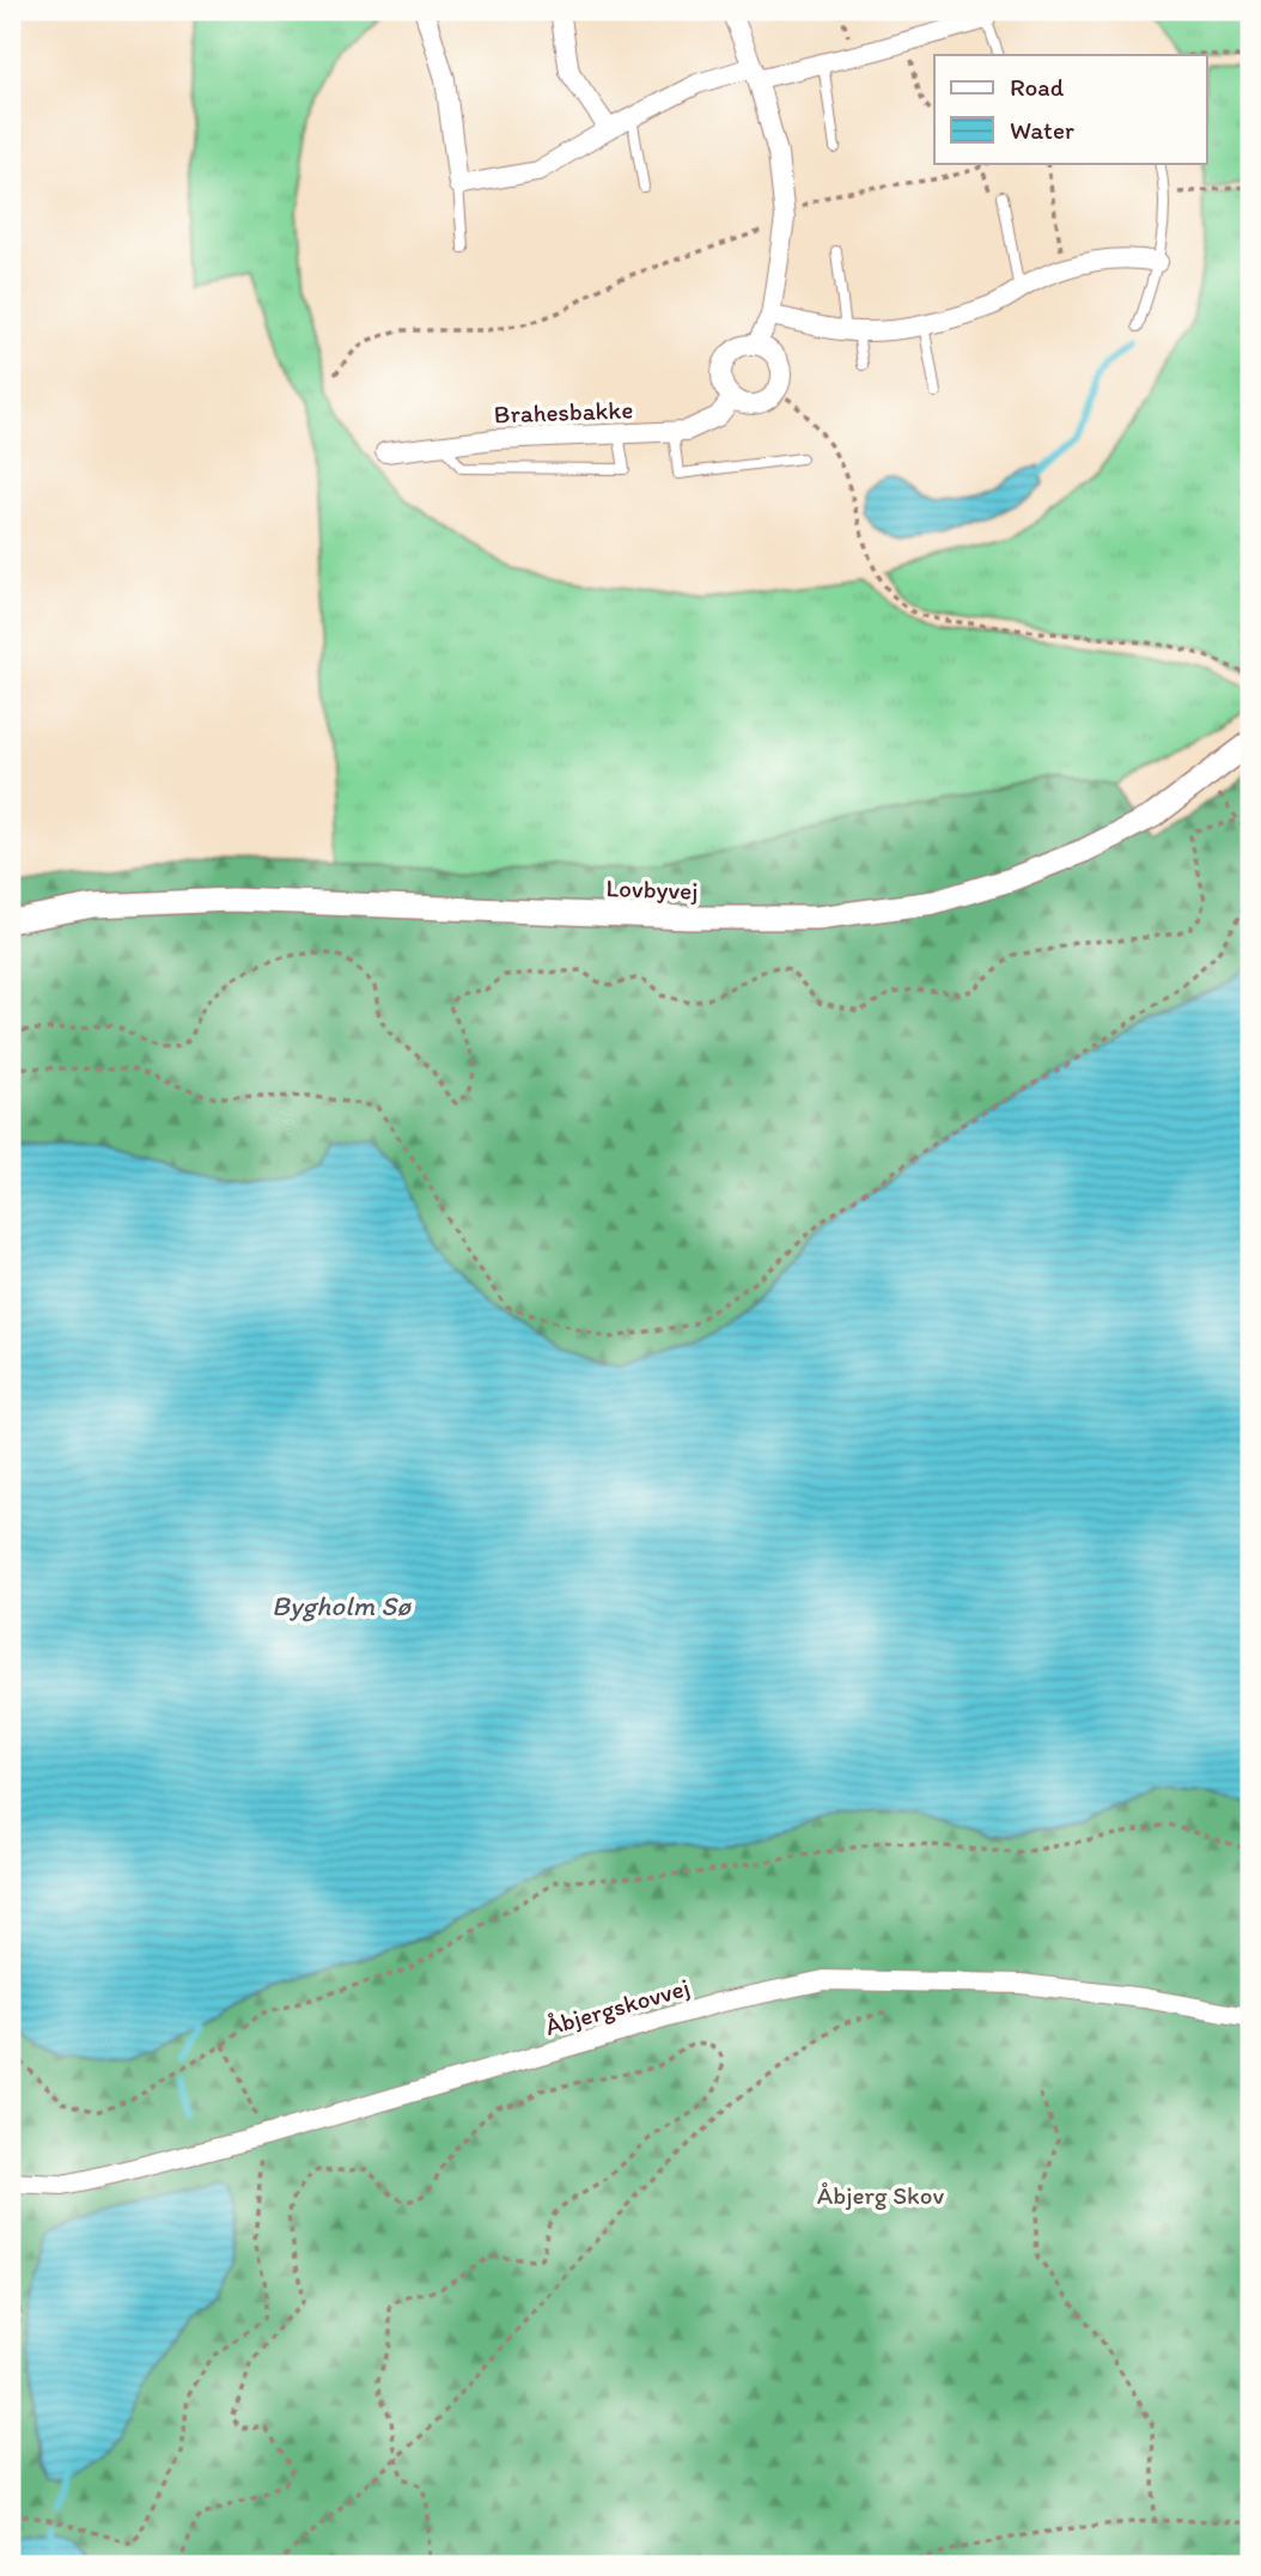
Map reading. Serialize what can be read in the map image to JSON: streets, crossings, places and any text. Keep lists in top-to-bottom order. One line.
{"streets":{"street":["Brahesbakke","Lovbyvej","Åbjergskovvej"]},"water":["Bygholm Sø"],"parks":["Åbjerg Skov"],"legend":["Road","Water"]}
